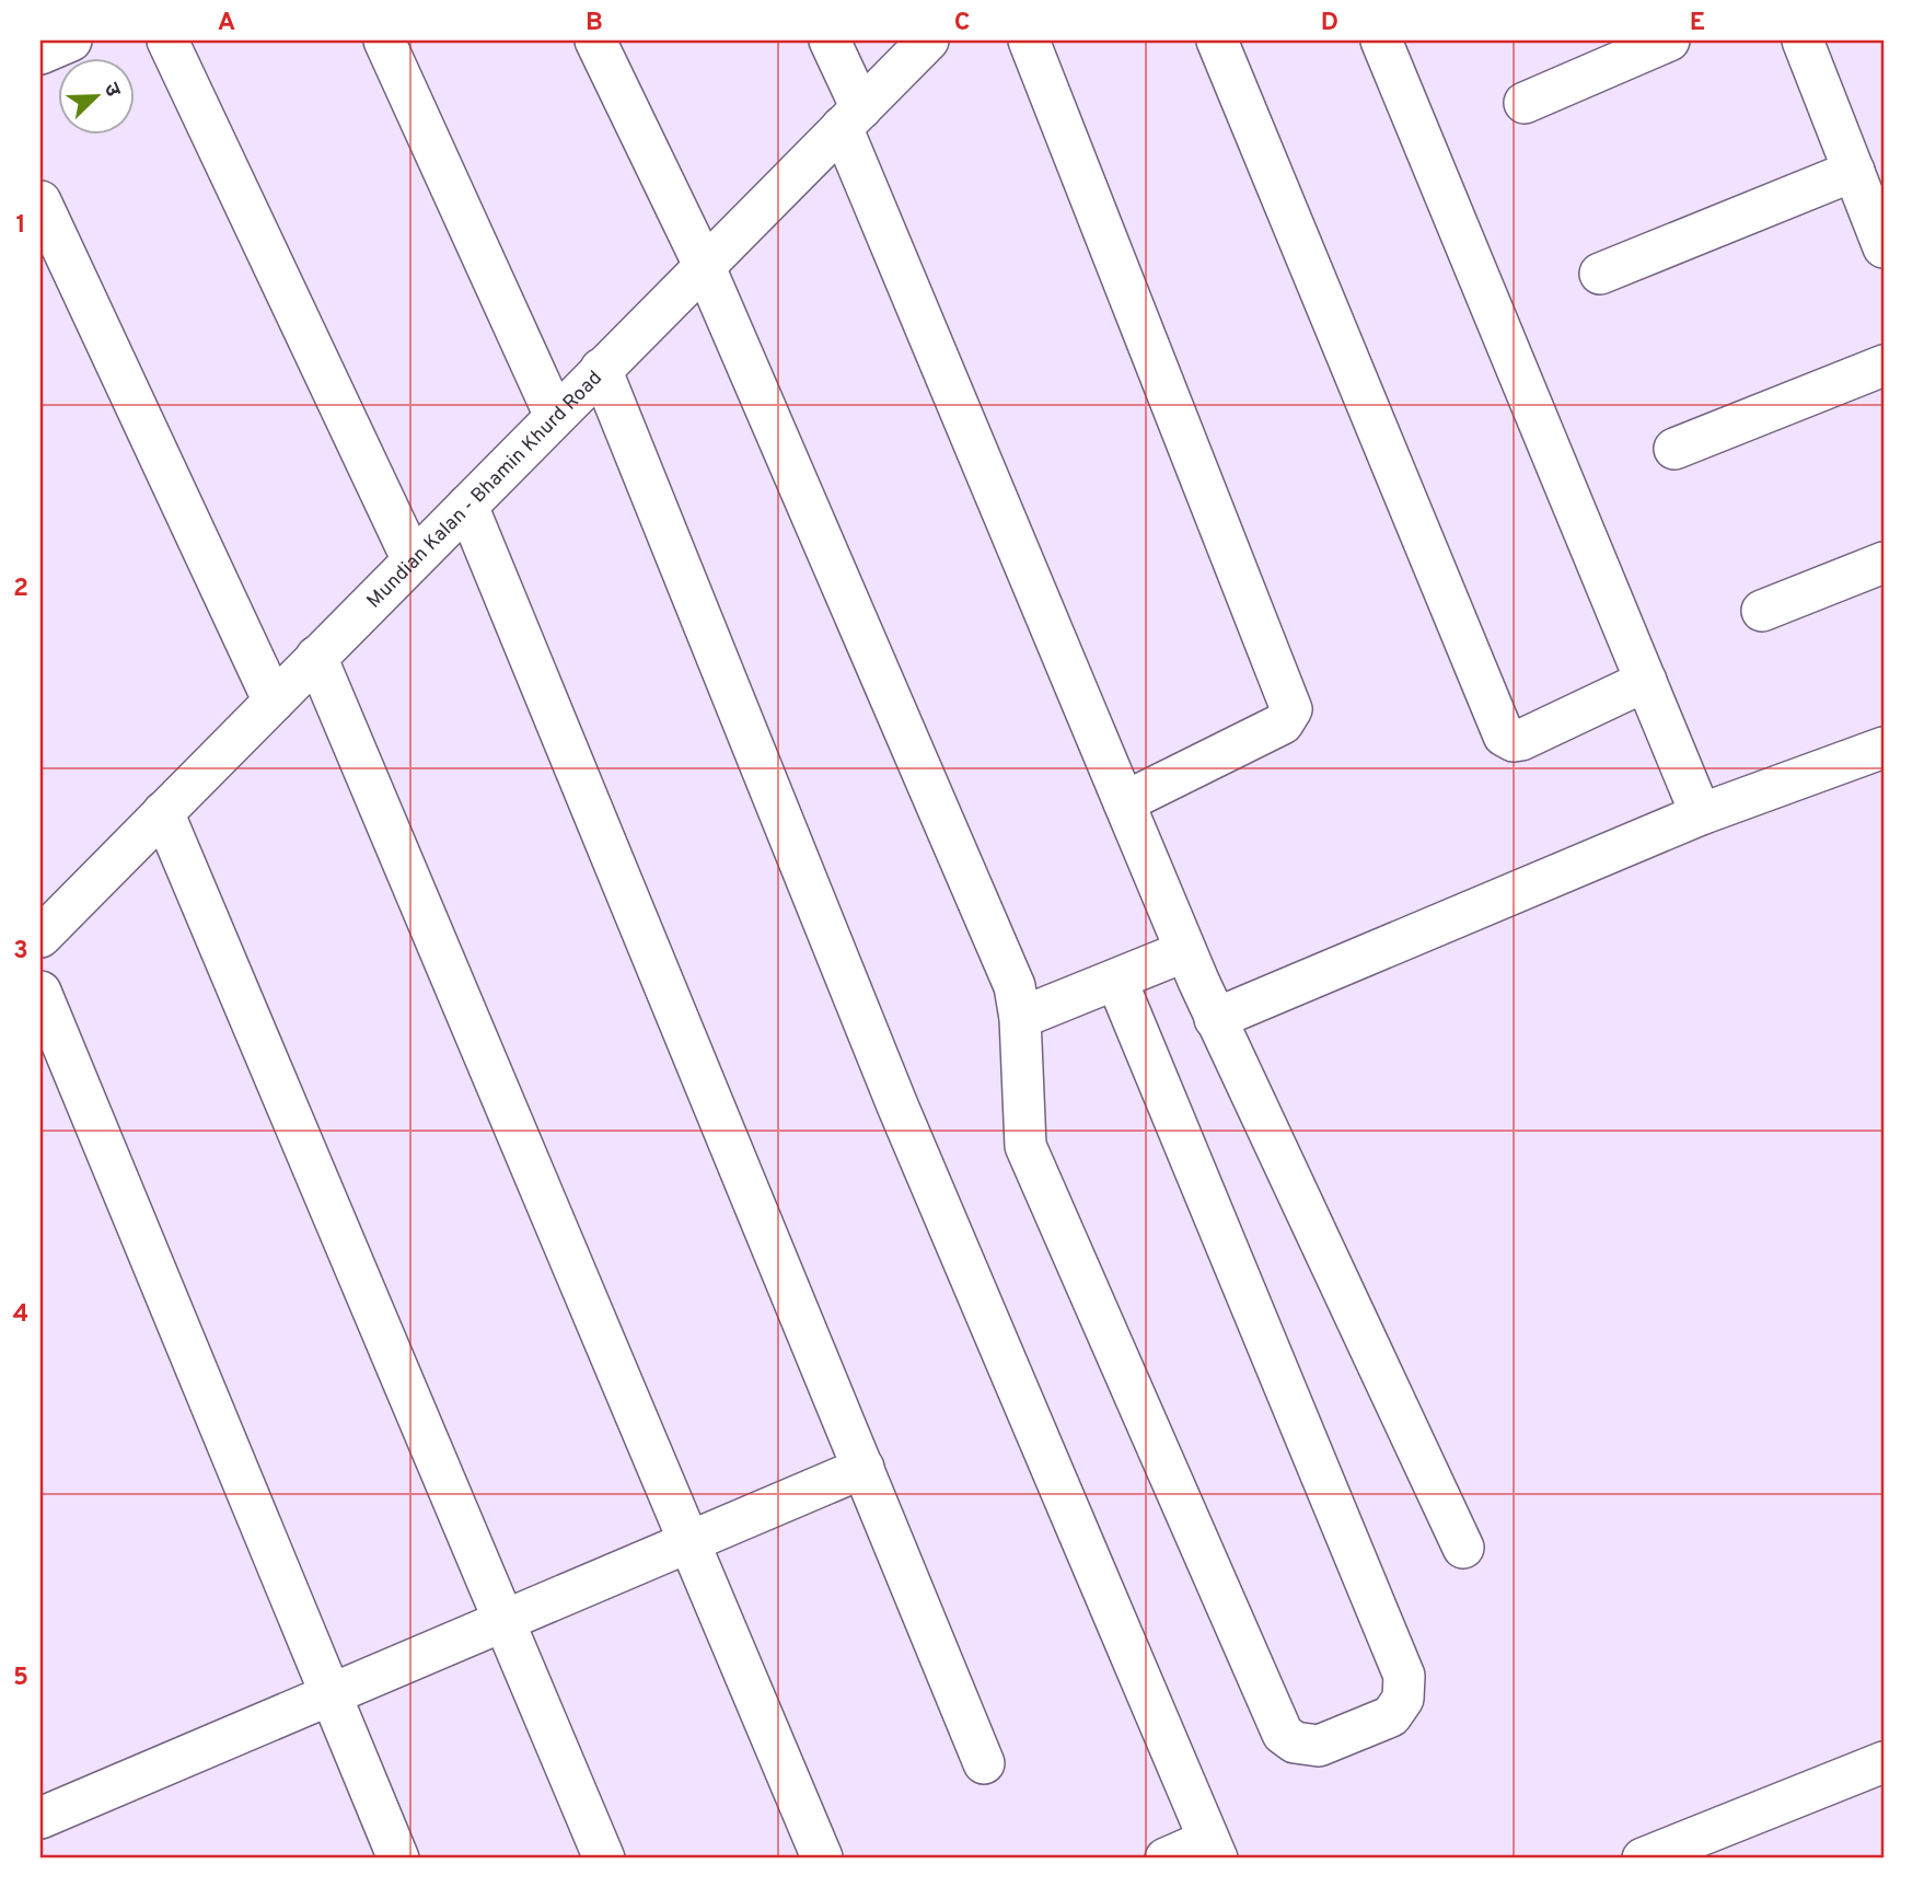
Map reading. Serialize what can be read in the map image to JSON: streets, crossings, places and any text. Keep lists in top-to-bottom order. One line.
{"streets":{"street":["Mundian Kalan - Bhamin Khurd Road"]},"north":"top right","grid":{"columns":["A","B","C","D","E"],"rows":["1","2","3","4","5"]}}
